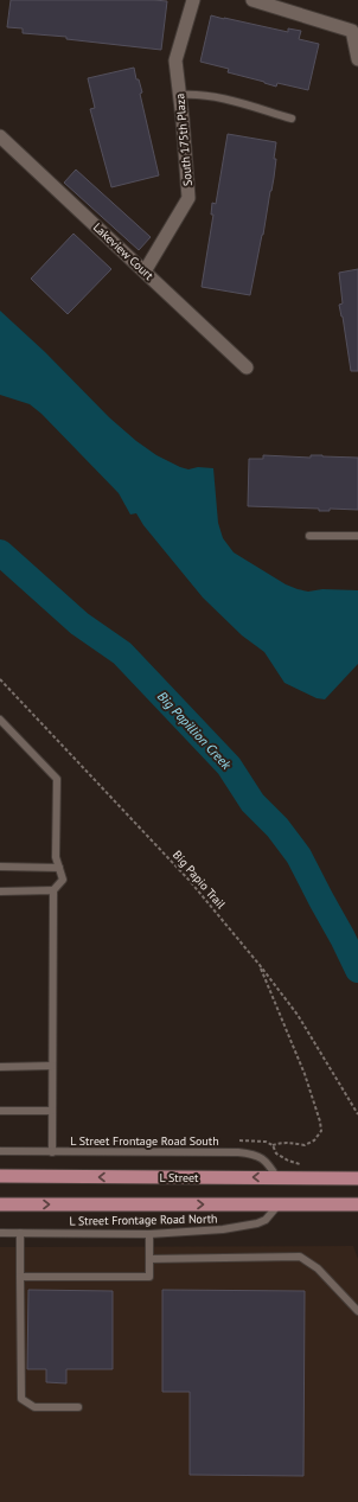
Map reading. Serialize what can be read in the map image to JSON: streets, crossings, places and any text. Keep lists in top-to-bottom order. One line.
{"streets":{"main road":["L Street"],"street":["South 175th Plaza","Lakeview Court"],"lane":["L Street Frontage Road South","L Street Frontage Road North"],"path":["Big Papio Trail"]},"crossings":[["South 175th Plaza","Lakeview Court"],["L Street Frontage Road South","L Street"]],"water":["Big Papillion Creek"]}
